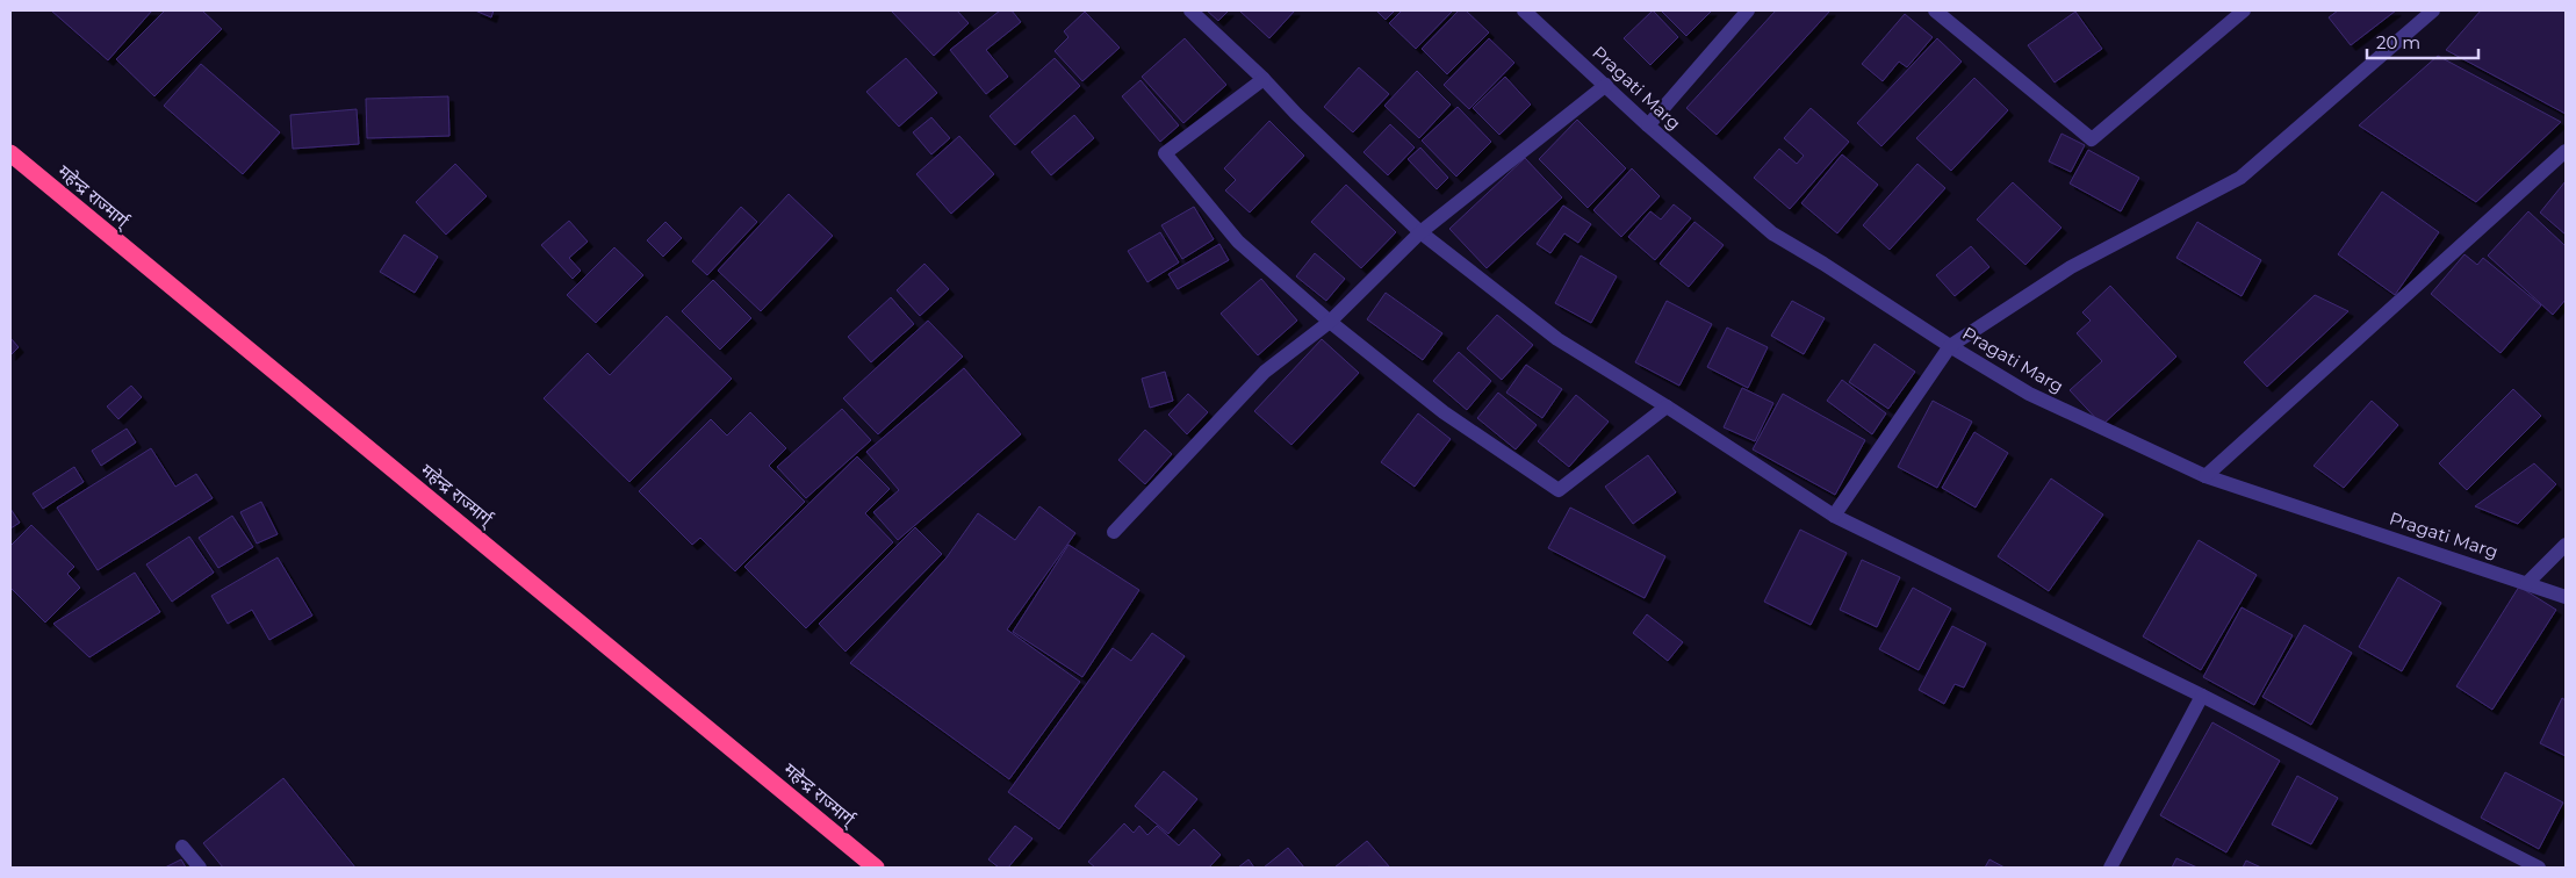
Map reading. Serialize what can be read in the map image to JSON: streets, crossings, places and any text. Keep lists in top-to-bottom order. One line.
{"streets":{"highway":["महेन्द्र राज्मार्ग्"],"street":["Pragati Marg"]},"scale_bar":"20 m"}
